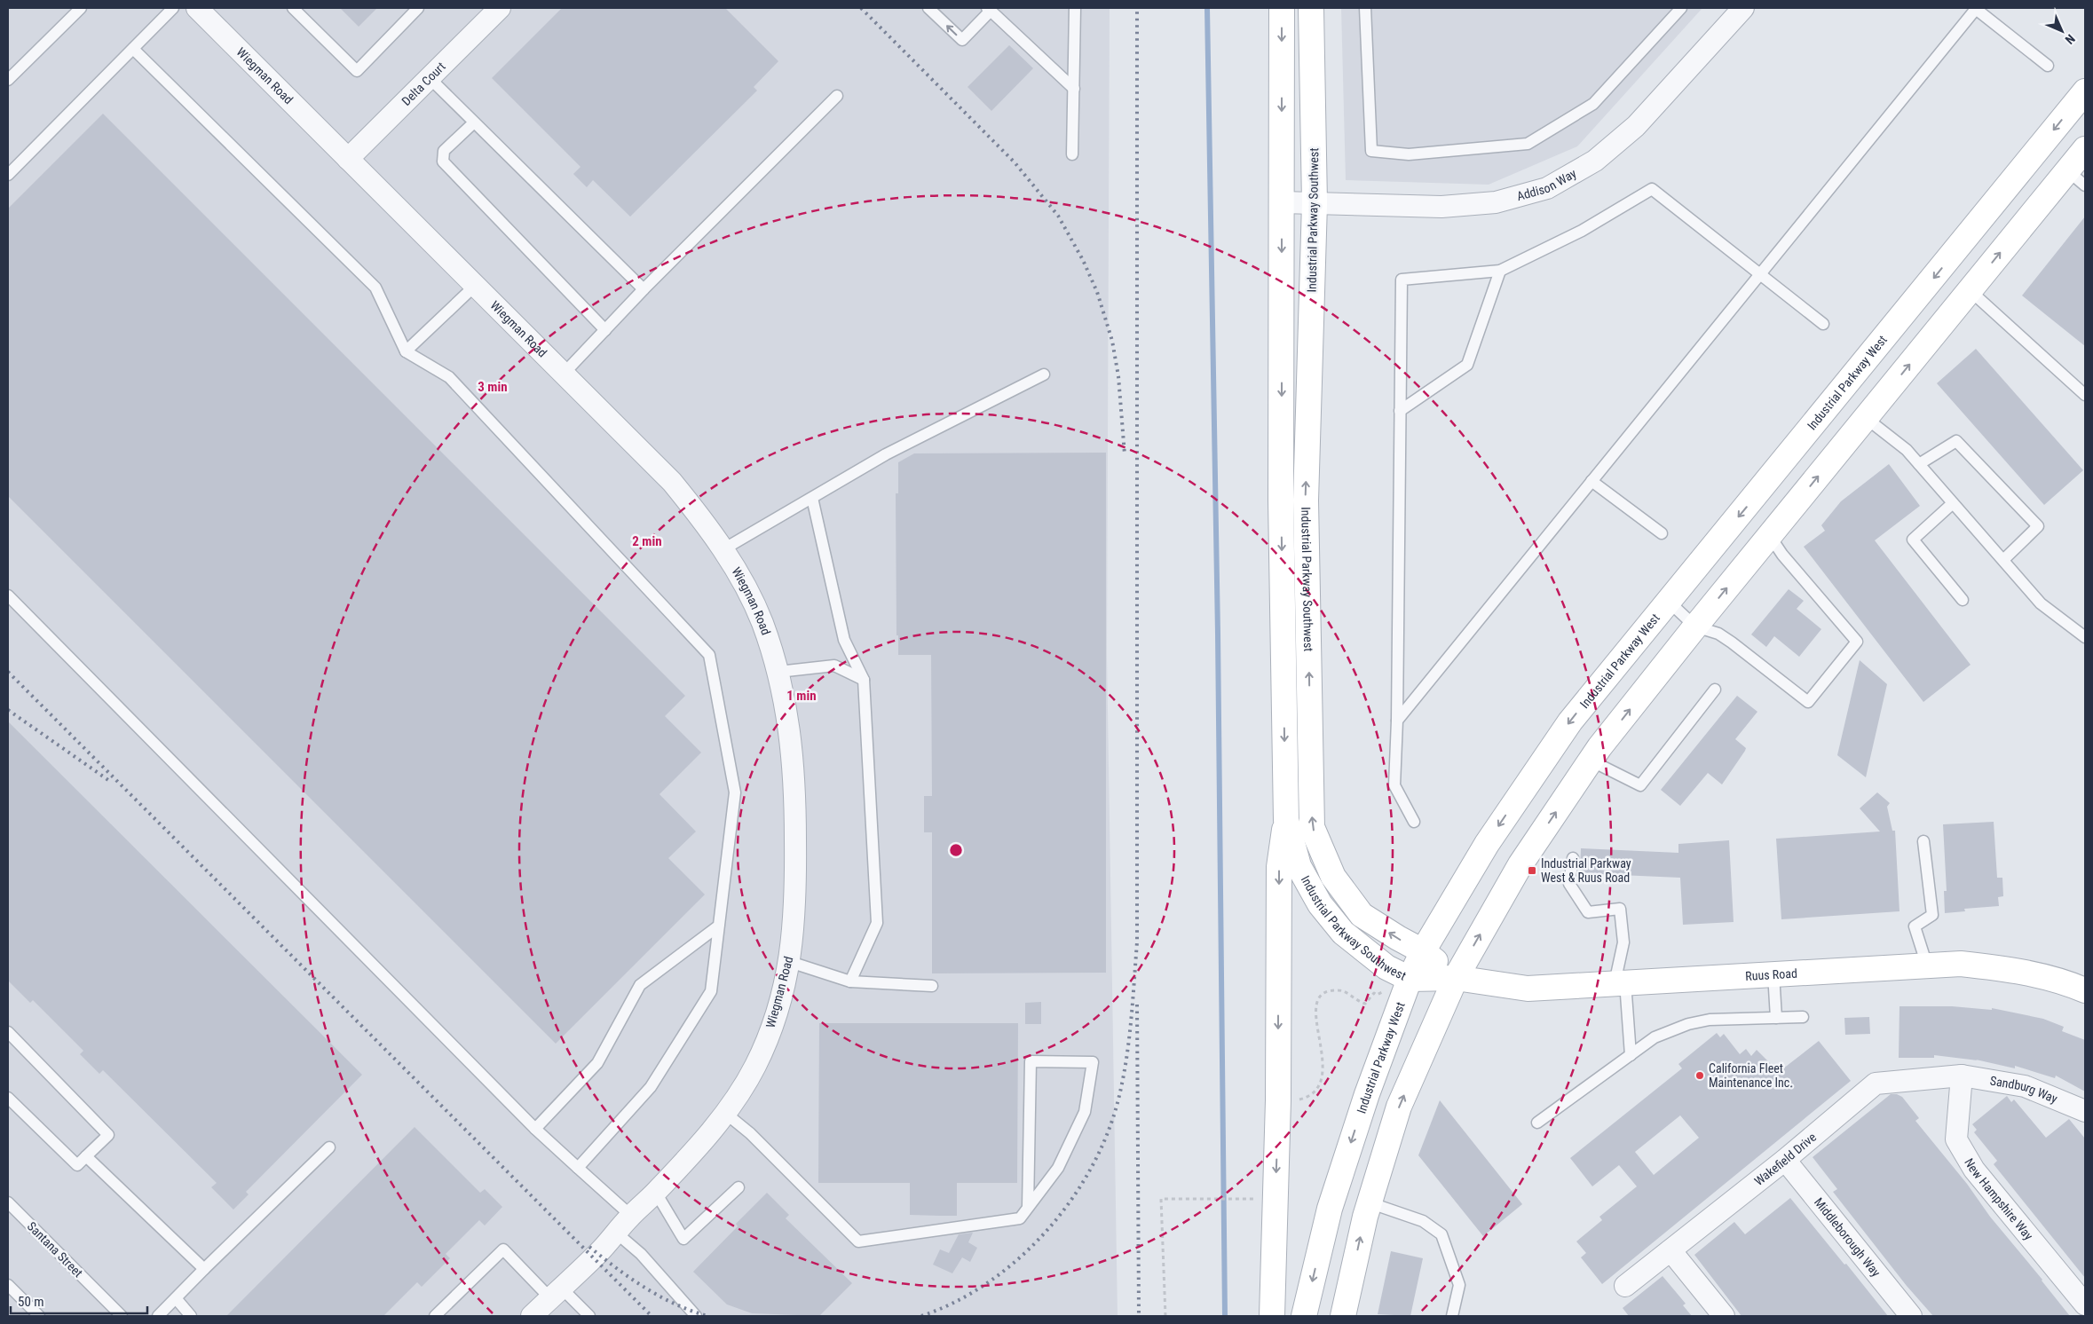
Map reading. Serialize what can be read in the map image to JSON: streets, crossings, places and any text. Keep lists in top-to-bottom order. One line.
{"streets":{"main road":["Industrial Parkway Southwest","Industrial Parkway West","Ruus Road"],"street":["Wiegman Road","Delta Court","Addison Way","Sandburg Way","Wakefield Drive","New Hampshire Way","Middleborough Way"],"lane":["Santana Street"]},"crossings":[["Wiegman Road","Delta Court"],["Addison Way","Industrial Parkway Southwest"],["Industrial Parkway Southwest","Industrial Parkway West"],["Industrial Parkway Southwest","Ruus Road"],["Sandburg Way","Wakefield Drive"],["Sandburg Way","New Hampshire Way"],["Wakefield Drive","New Hampshire Way"],["Wakefield Drive","Middleborough Way"]],"places":{"transit":["Industrial Parkway West & Ruus Road"],"other":["California Fleet Maintenance Inc."]},"scale_bar":"50 m","north":"bottom right","rings":["3 min","2 min","1 min"]}
